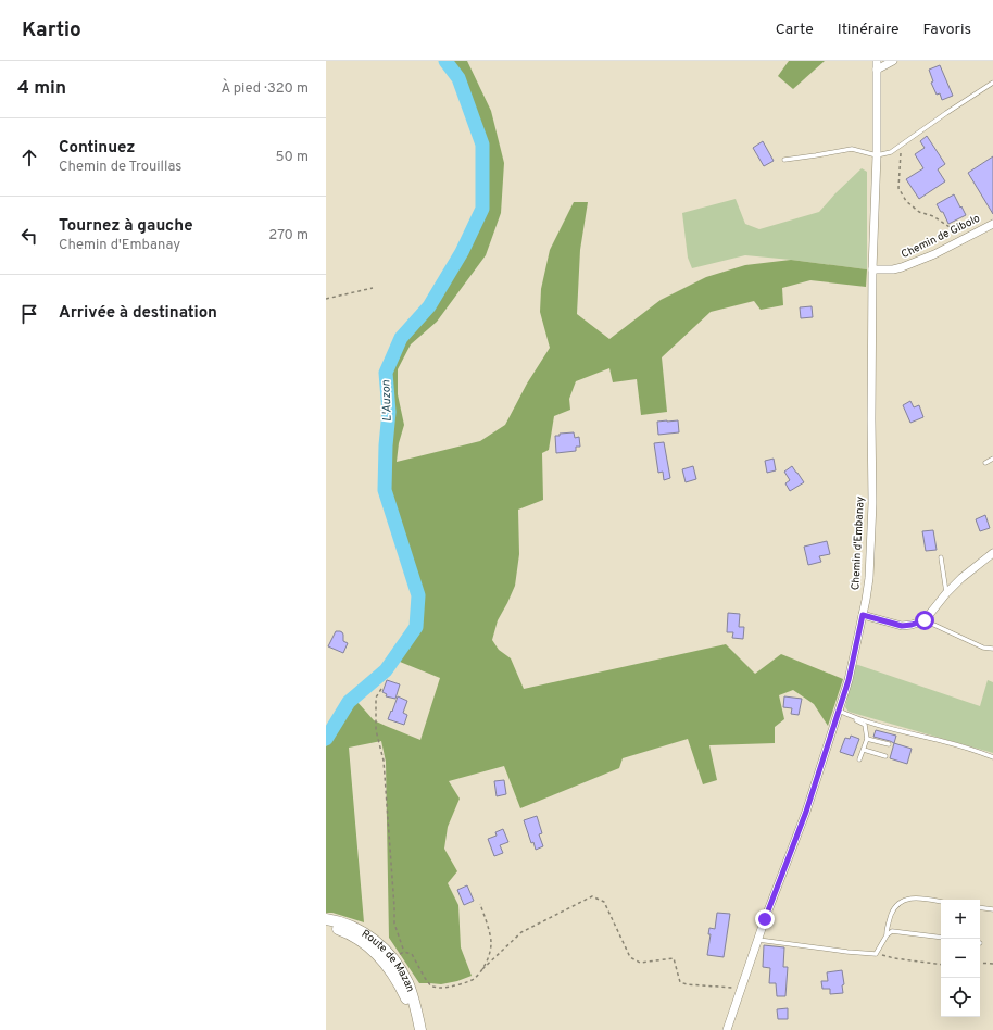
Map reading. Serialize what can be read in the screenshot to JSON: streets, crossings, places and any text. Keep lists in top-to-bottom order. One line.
{"streets":{"main road":["Route de Mazan"],"street":["Chemin de Gibolo","Chemin d'Embanay"]},"crossings":[["Chemin de Gibolo","Chemin d'Embanay"]],"water":["L'Auzon"],"page":{"header":"Kartio","nav":["Carte","Itinéraire","Favoris"],"heading":["4 min","À pied · 320 m"],"list":[["Continuez","Chemin de Trouillas","50 m"],["Tournez à gauche","Chemin d'Embanay","270 m"],"Arrivée à destination"],"map_buttons":["+","−"]}}
